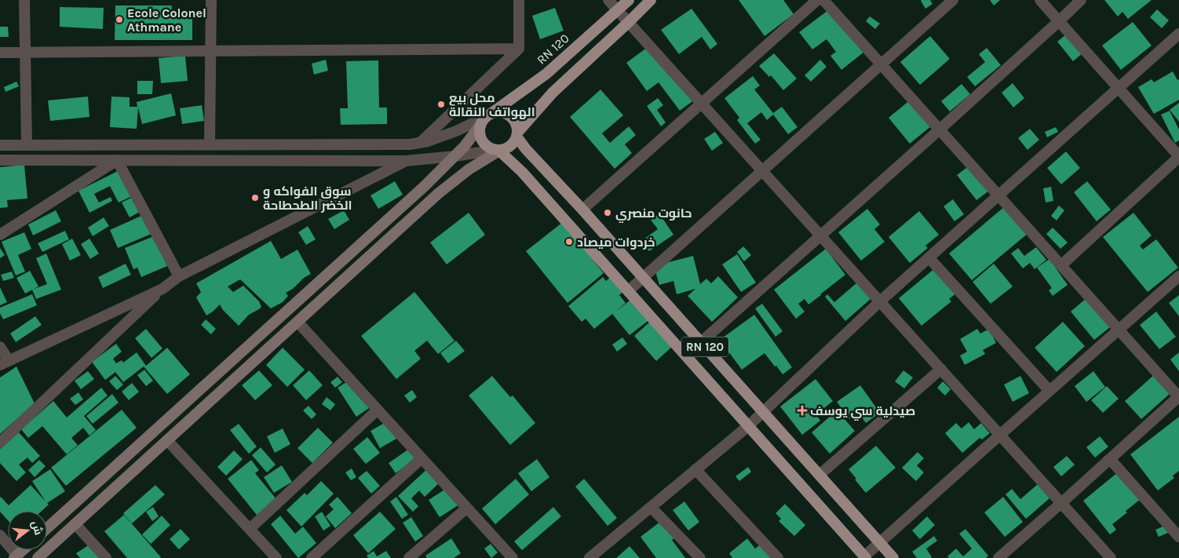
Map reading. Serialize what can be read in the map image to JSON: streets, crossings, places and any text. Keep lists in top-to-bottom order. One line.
{"streets":{"main road":["RN 120"]},"places":{"other":["Ecole Colonel Athmane","محل بيع الهواتف النقالة","سوق الفواكه و الخضر الطحطاحة","حانوت منصري","خردوات ميصاد"],"health":["صيدلية سي يوسف"]},"north":"right"}
